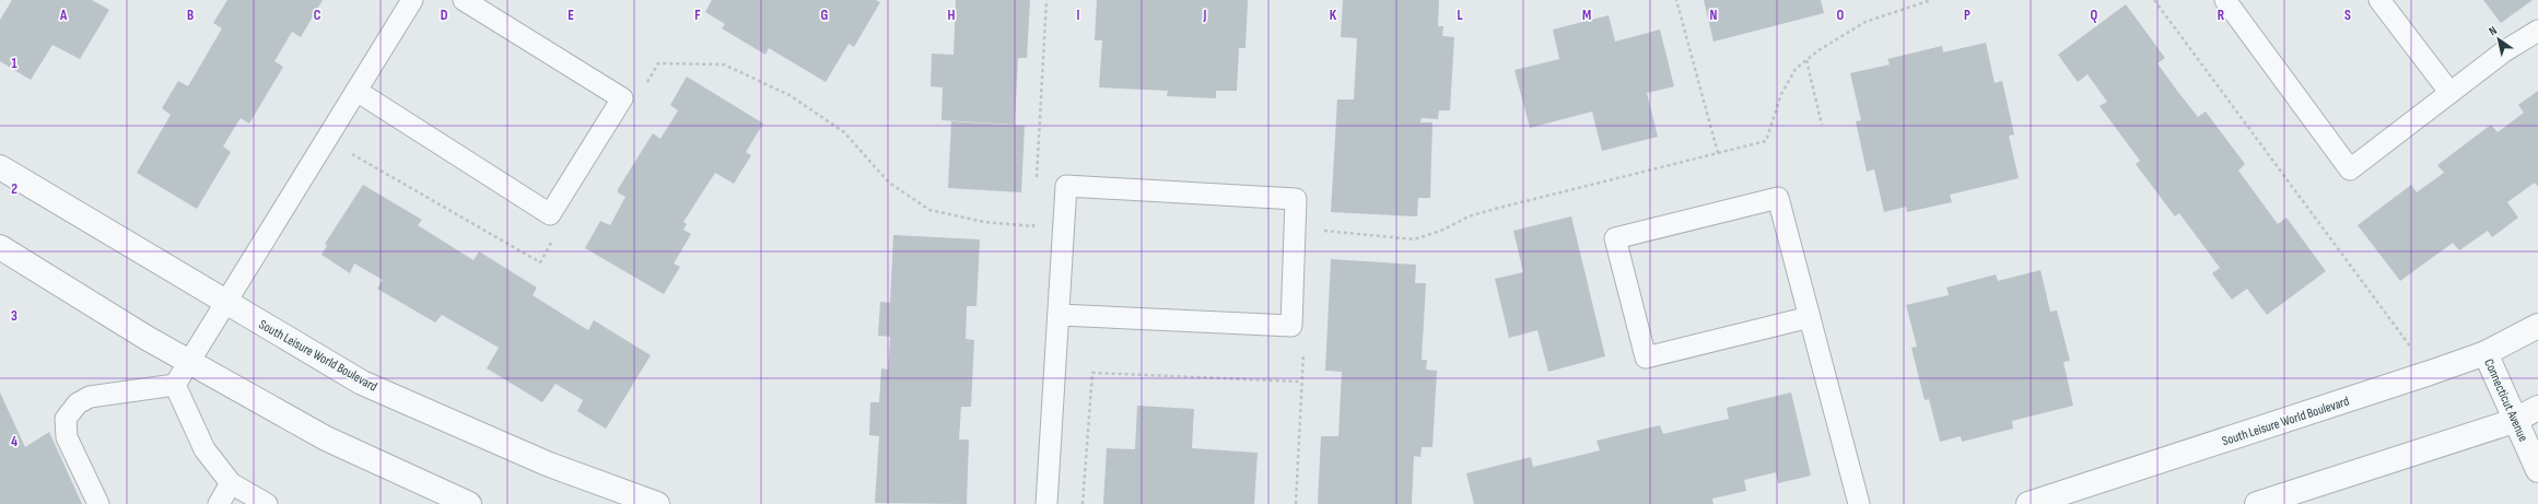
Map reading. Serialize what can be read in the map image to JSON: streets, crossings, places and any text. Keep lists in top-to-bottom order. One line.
{"streets":{"street":["South Leisure World Boulevard","Connecticut Avenue"]},"crossings":[["South Leisure World Boulevard","Connecticut Avenue"]],"north":"top left","grid":{"columns":["A","B","C","D","E","F","G","H","I","J","K","L","M","N","O","P","Q","R","S"],"rows":["1","2","3","4"]}}
